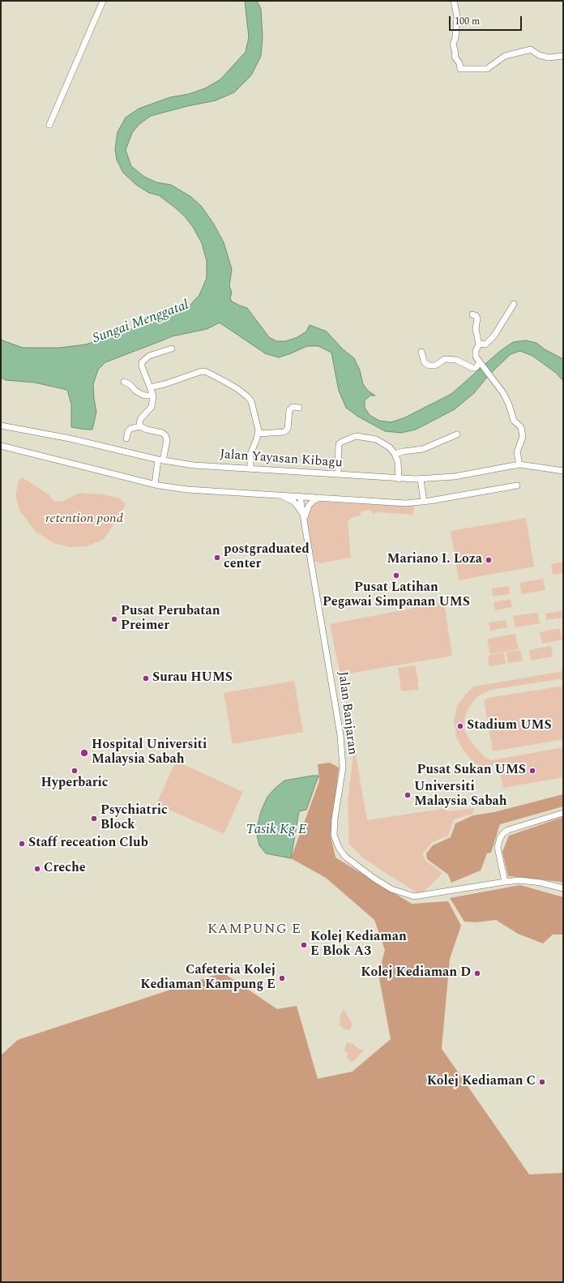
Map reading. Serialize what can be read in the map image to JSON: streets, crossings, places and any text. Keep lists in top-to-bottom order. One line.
{"streets":{"street":["Jalan Yayasan Kibagu","Jalan Banjaran"]},"districts":["KAMPUNG E"],"water":["Sungai Menggatal","Tasik Kg E"],"parks":["retention pond"],"places":["postgraduated center","Mariano I. Loza","Pusat Latihan Pegawai Simpanan UMS","Pusat Perubatan Preimer","Surau HUMS","Stadium UMS","Hospital Universiti Malaysia Sabah","Hyperbaric","Pusat Sukan UMS","Universiti Malaysia Sabah","Psychiatric Block","Staff receation Club","Creche","Kolej Kediaman E Blok A3","Kolej Kediaman D","Cafeteria Kolej Kediaman Kampung E","Kolej Kediaman C"],"scale_bar":"100 m"}
